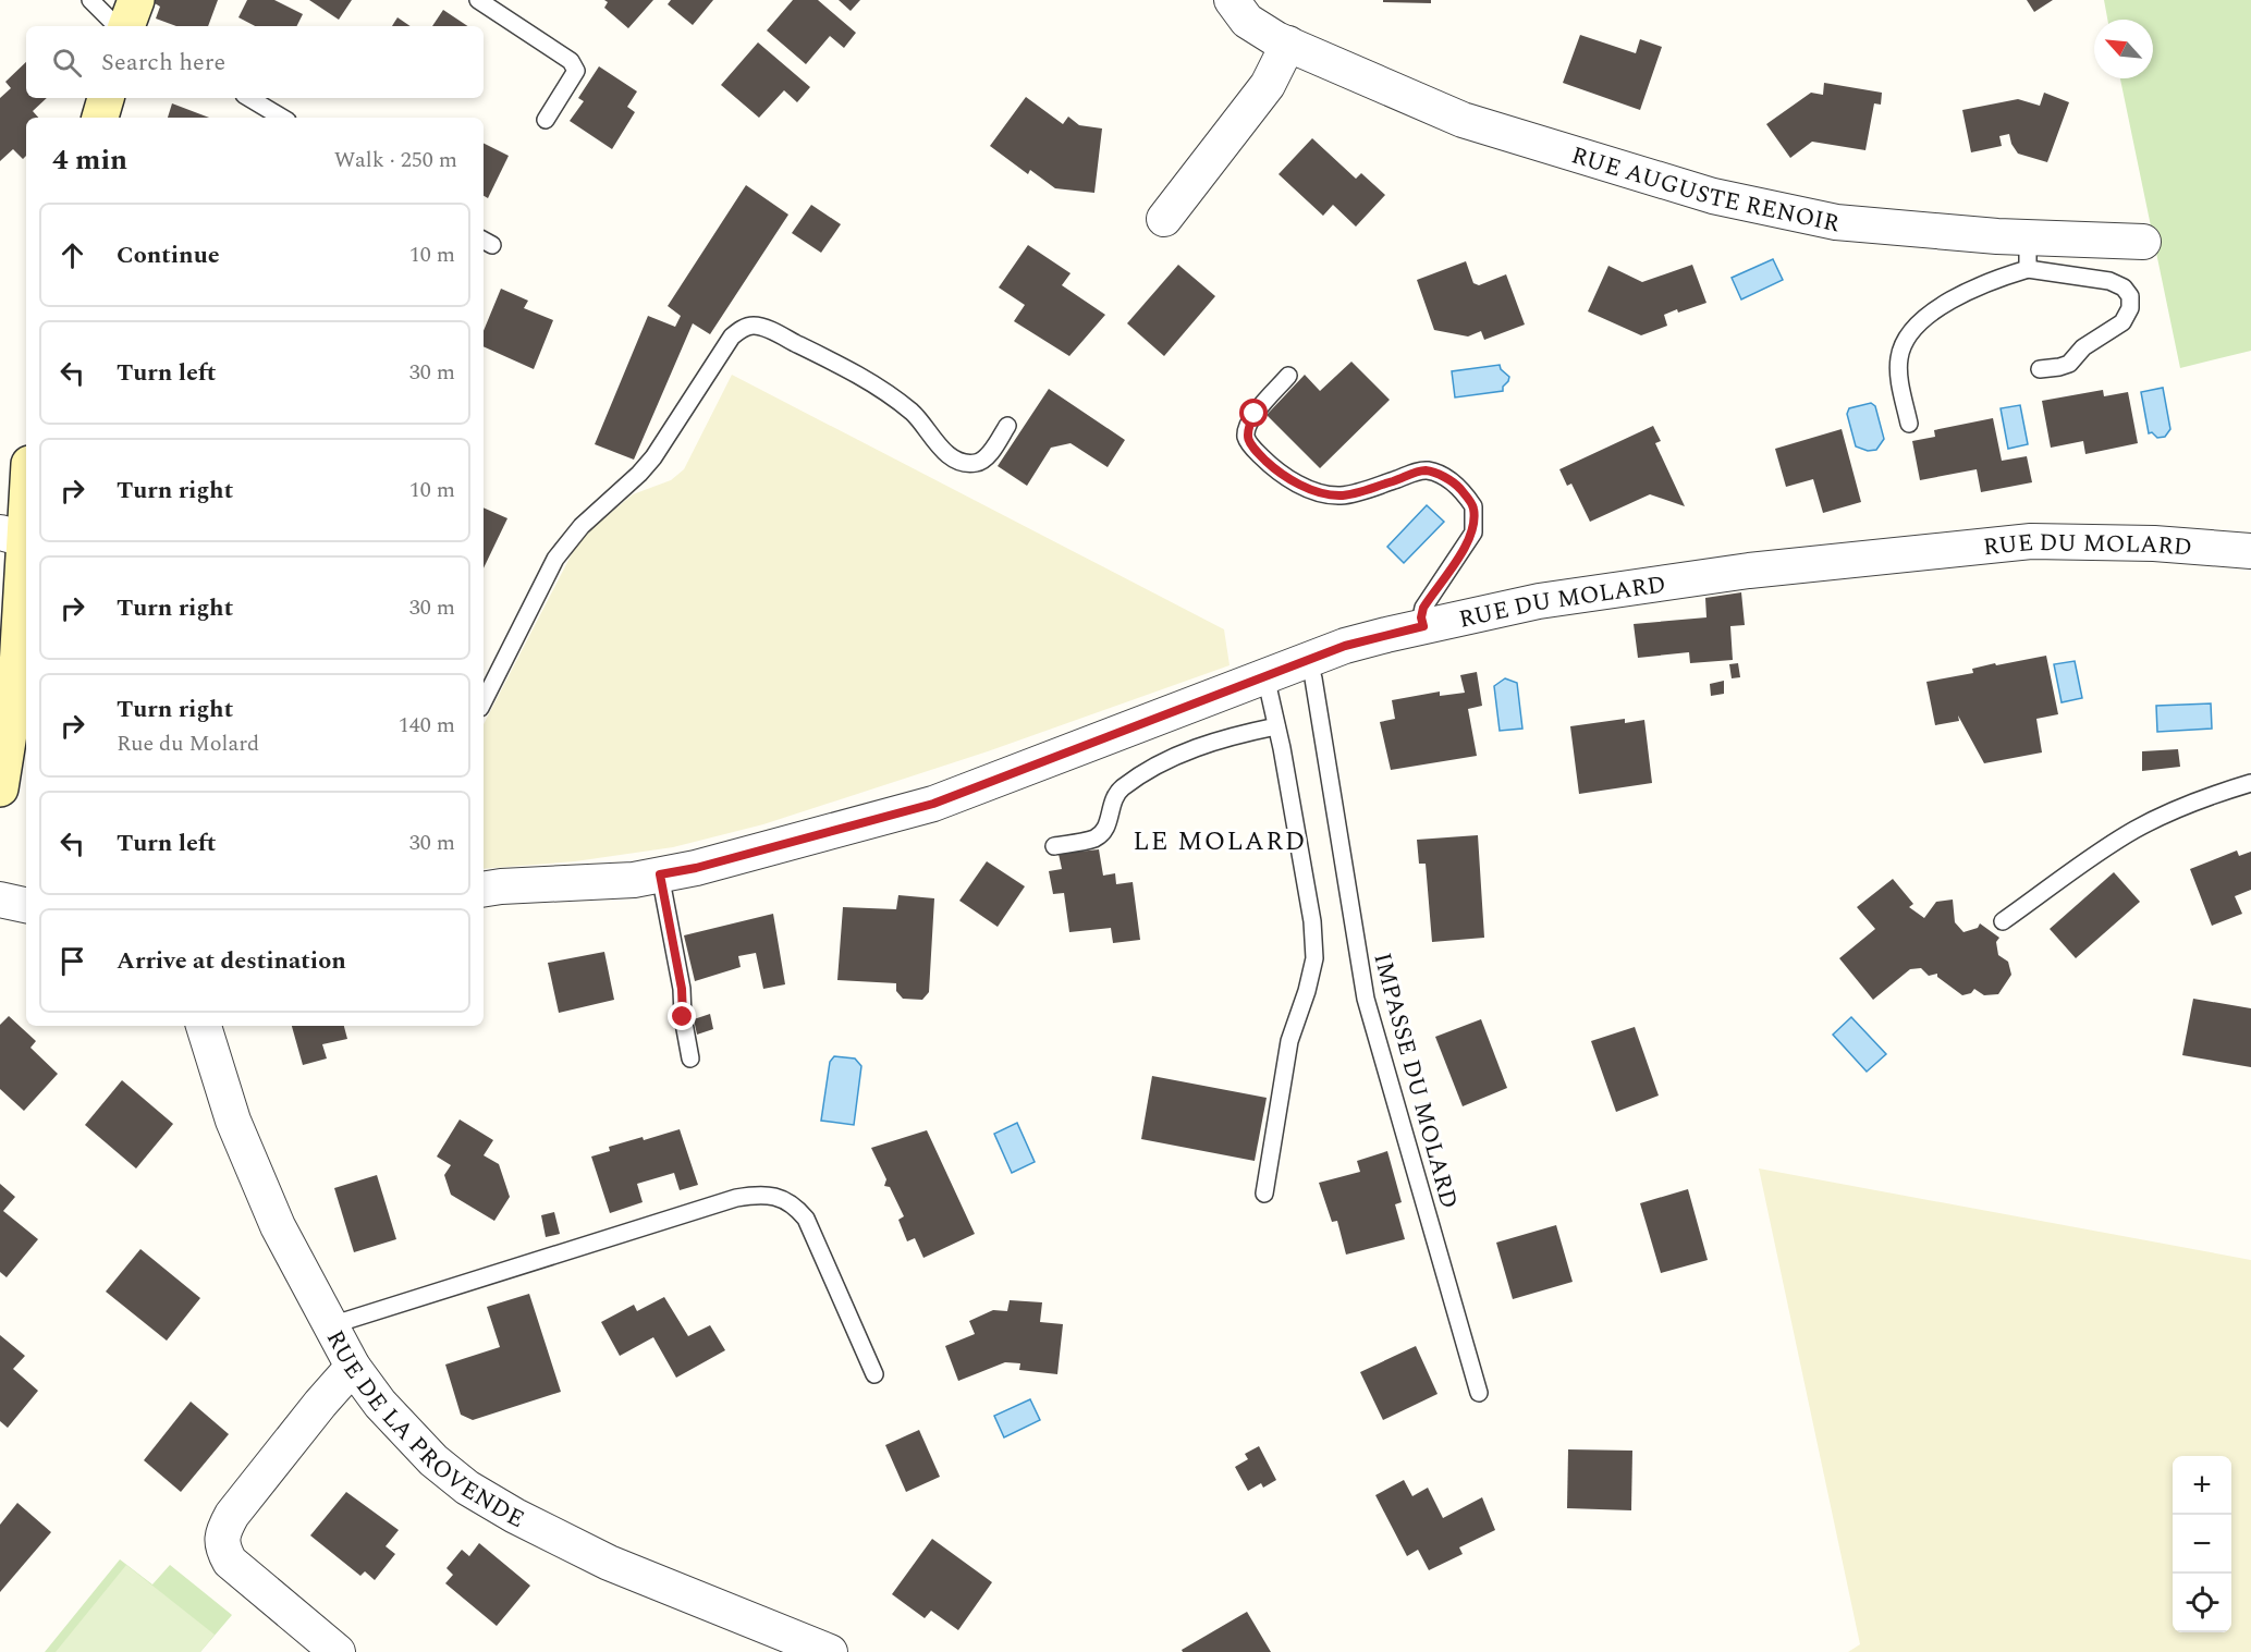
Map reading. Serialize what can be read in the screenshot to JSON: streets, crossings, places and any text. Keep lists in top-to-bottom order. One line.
{"streets":{"street":["RUE AUGUSTE RENOIR","RUE DU MOLARD","RUE DE LA PROVENDE"],"lane":["IMPASSE DU MOLARD"]},"crossings":[["RUE DU MOLARD","IMPASSE DU MOLARD"]],"districts":["LE MOLARD"],"north":"top left","page":{"search":"Search here","heading":["4 min","Walk · 250 m"],"list":[["Continue","10 m"],["Turn left","30 m"],["Turn right","10 m"],["Turn right","30 m"],["Turn right","Rue du Molard","140 m"],["Turn left","30 m"],"Arrive at destination"],"map_buttons":["+","−"]}}
